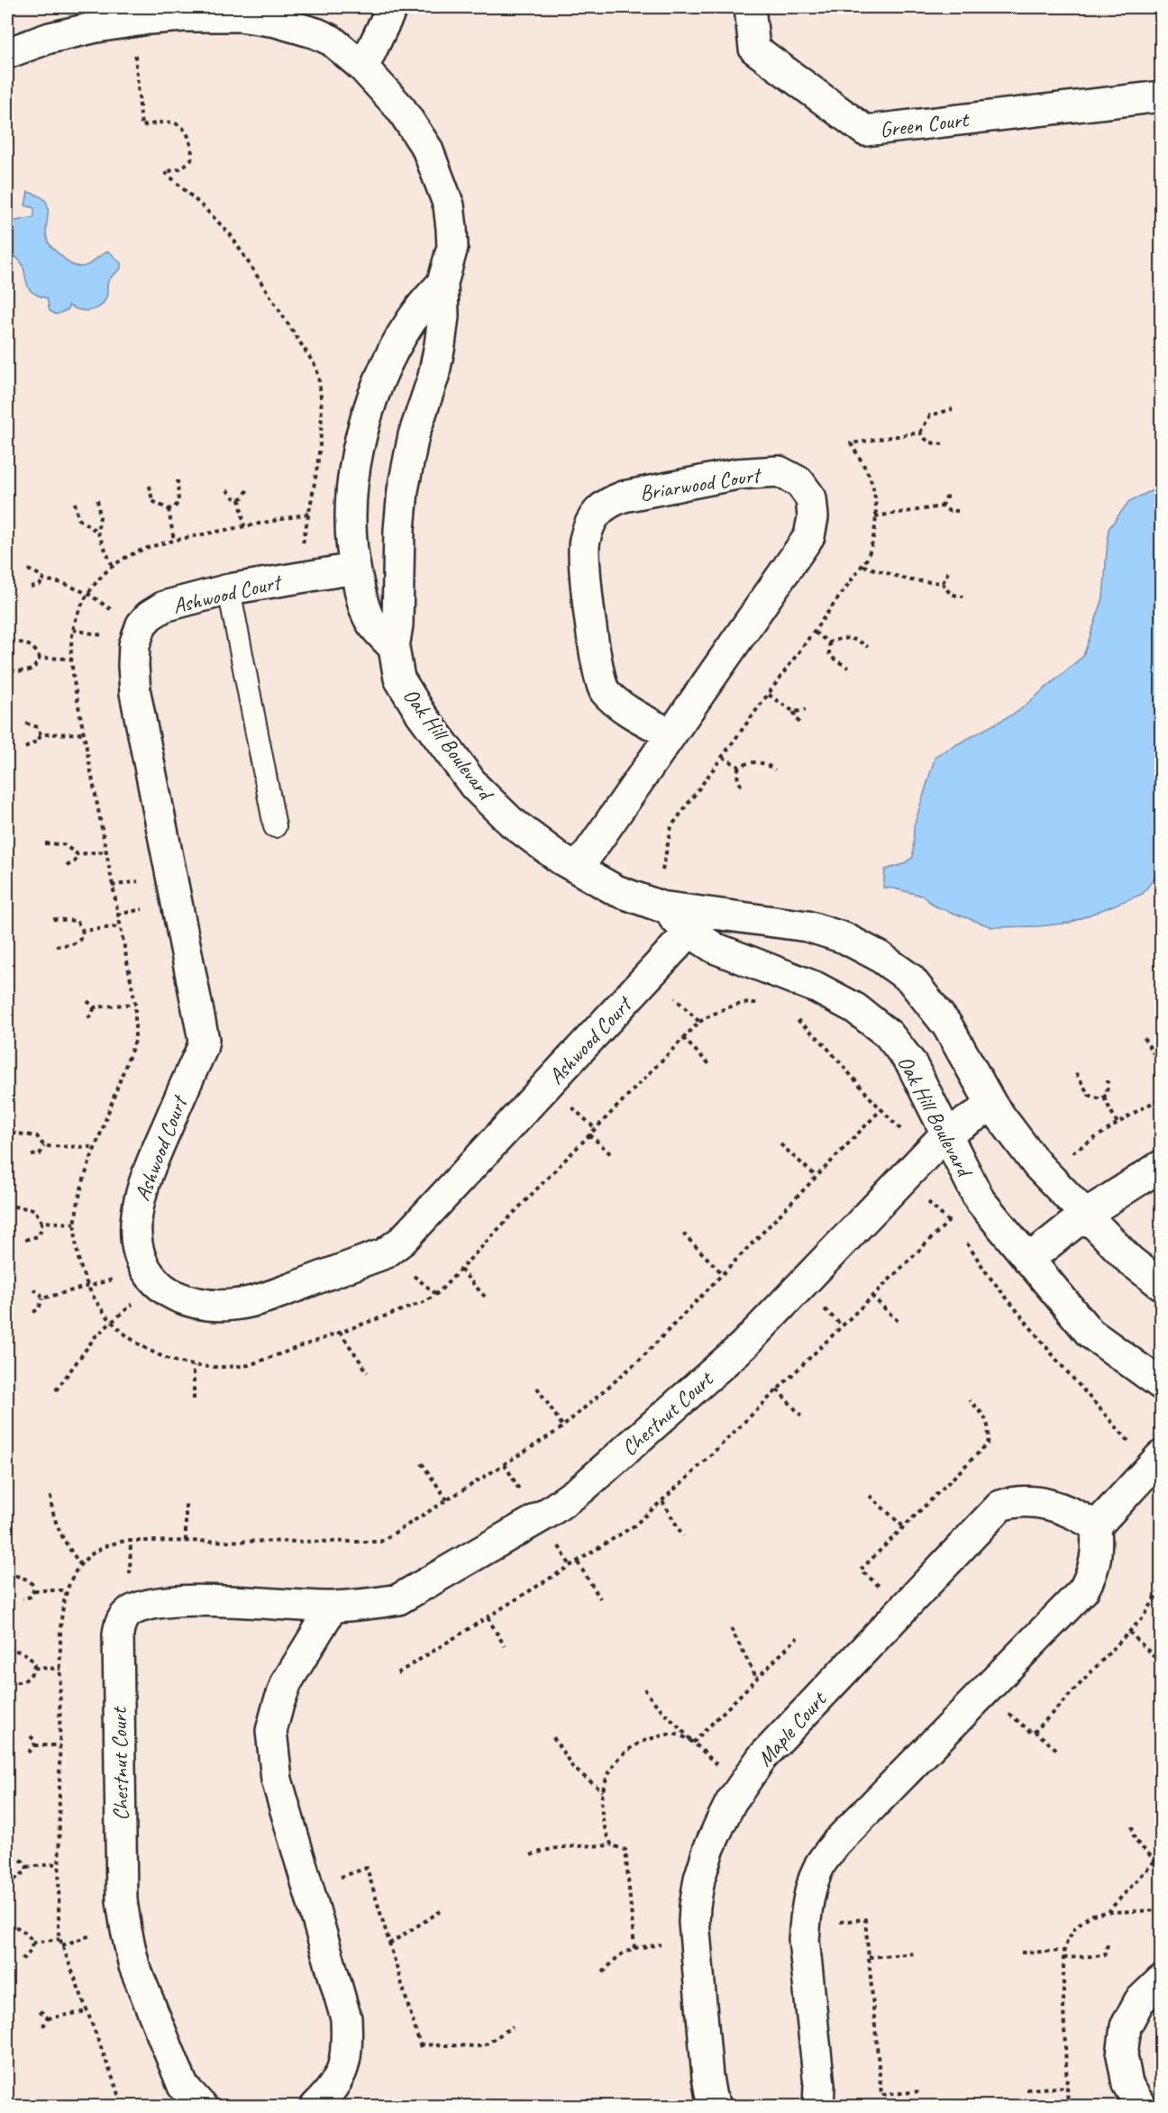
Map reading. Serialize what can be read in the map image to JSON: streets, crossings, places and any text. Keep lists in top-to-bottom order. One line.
{"streets":{"street":["Green Court","Briarwood Court","Ashwood Court","Oak Hill Boulevard","Chestnut Court","Maple Court"]},"crossings":[["Briarwood Court","Oak Hill Boulevard"],["Ashwood Court","Oak Hill Boulevard"],["Oak Hill Boulevard","Chestnut Court"]]}
